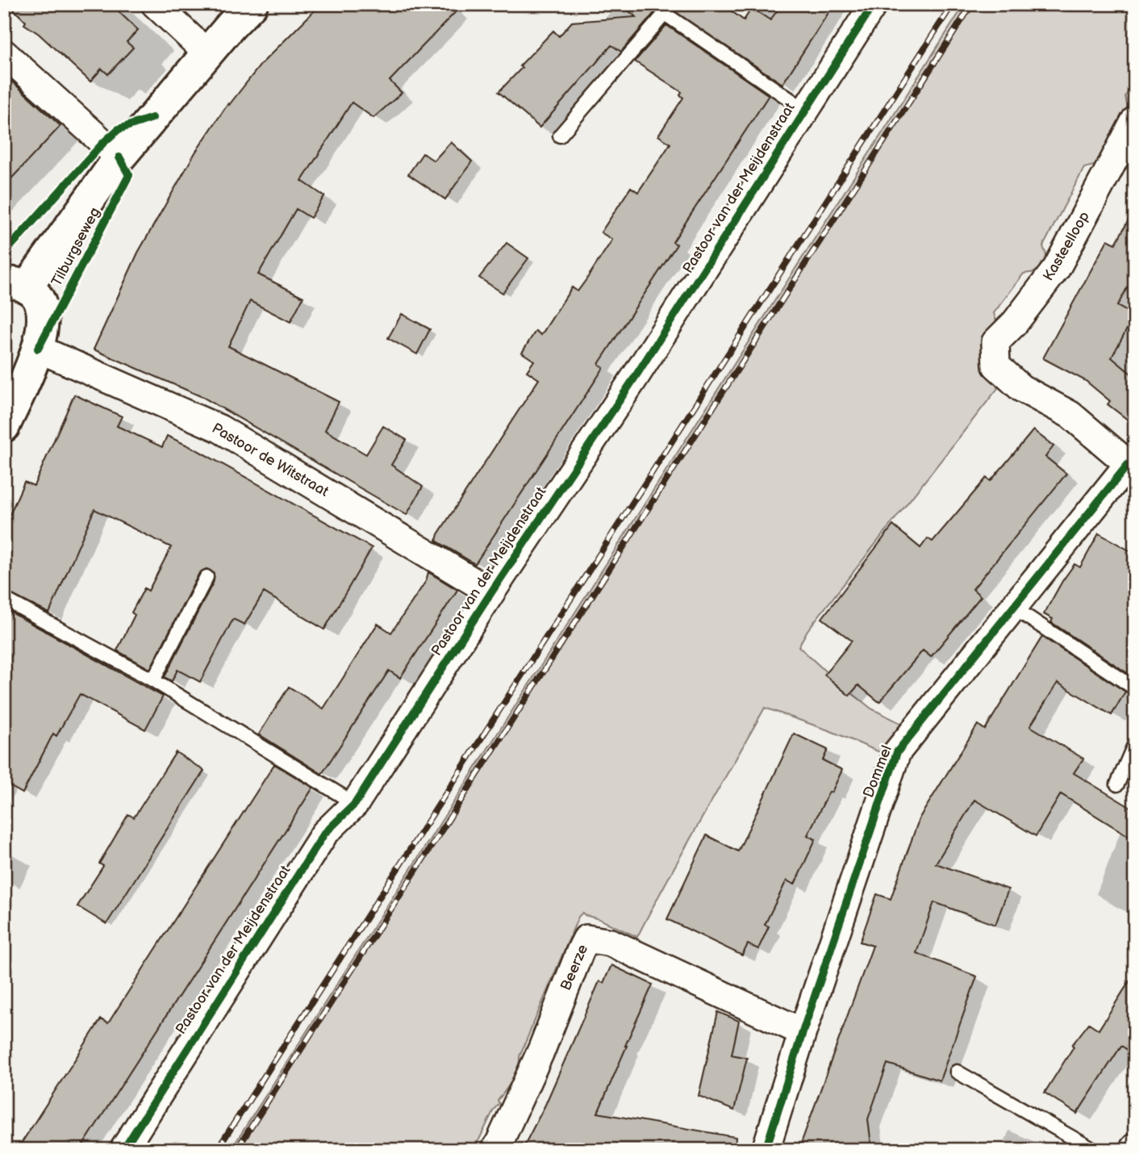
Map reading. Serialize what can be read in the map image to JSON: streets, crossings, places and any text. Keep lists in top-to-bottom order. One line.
{"streets":{"street":["Pastoor van der Meijdenstraat","Kasteelloop","Tilburgseweg","Pastoor de Witstraat","Dommel","Beerze"]},"crossings":[["Pastoor van der Meijdenstraat","Pastoor de Witstraat"],["Kasteelloop","Dommel"],["Tilburgseweg","Pastoor de Witstraat"],["Dommel","Beerze"]]}
